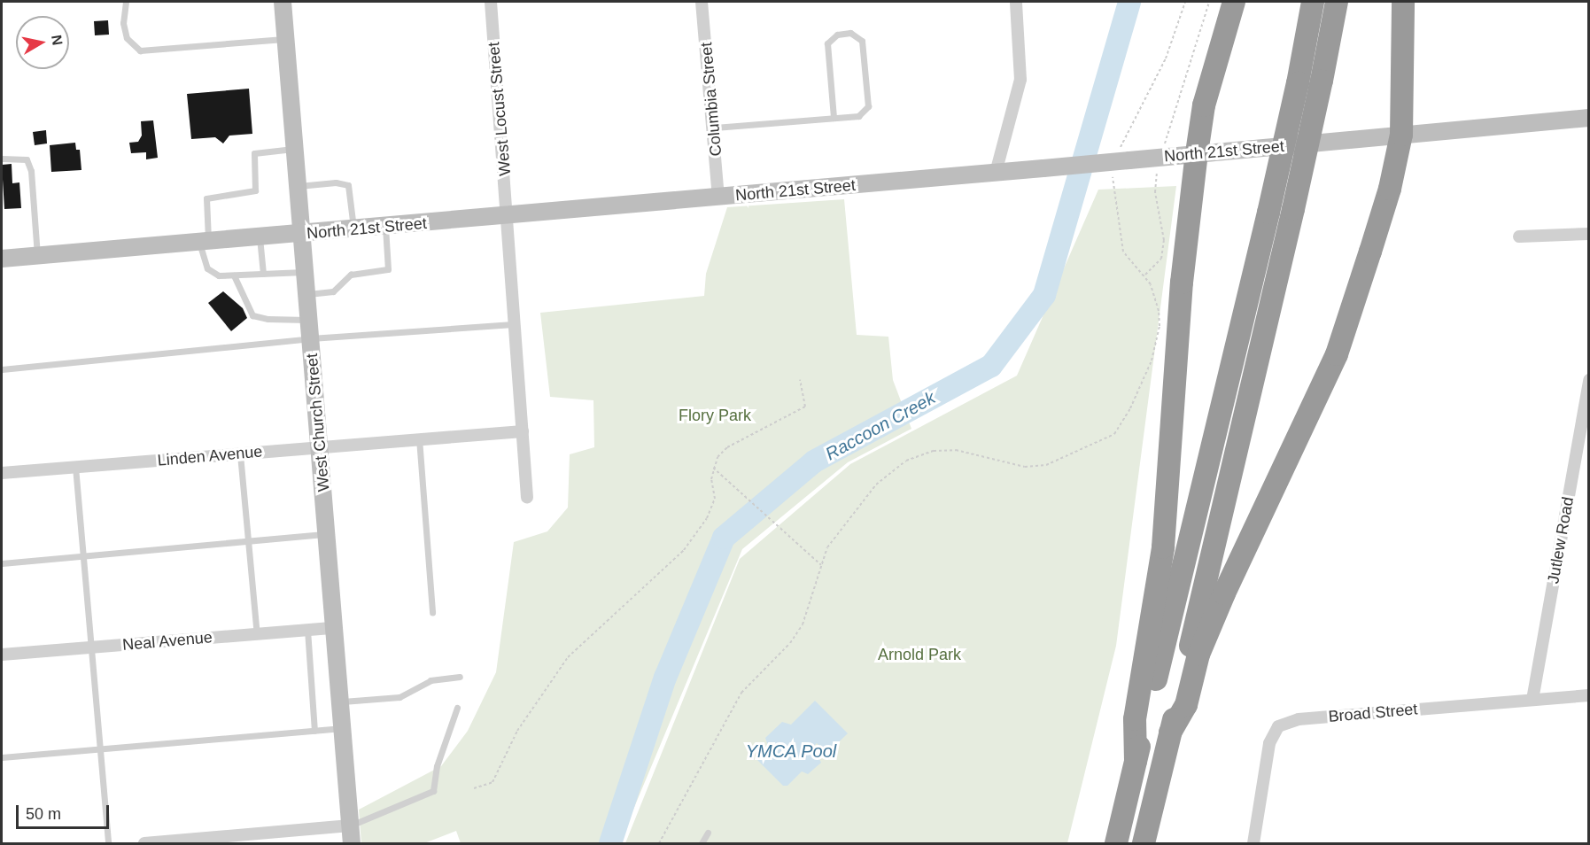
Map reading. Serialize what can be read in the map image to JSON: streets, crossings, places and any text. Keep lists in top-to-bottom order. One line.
{"streets":{"main road":["North 21st Street","West Church Street"],"street":["Columbia Street","West Locust Street","Linden Avenue","Jutlew Road","Neal Avenue","Broad Street"]},"crossings":[["Columbia Street","North 21st Street"],["West Locust Street","North 21st Street"],["West Locust Street","Linden Avenue"],["North 21st Street","West Church Street"],["West Church Street","Linden Avenue"],["West Church Street","Neal Avenue"],["Jutlew Road","Broad Street"]],"water":["Raccoon Creek","YMCA Pool"],"parks":["Flory Park","Arnold Park"],"scale_bar":"50 m","north":"right"}
